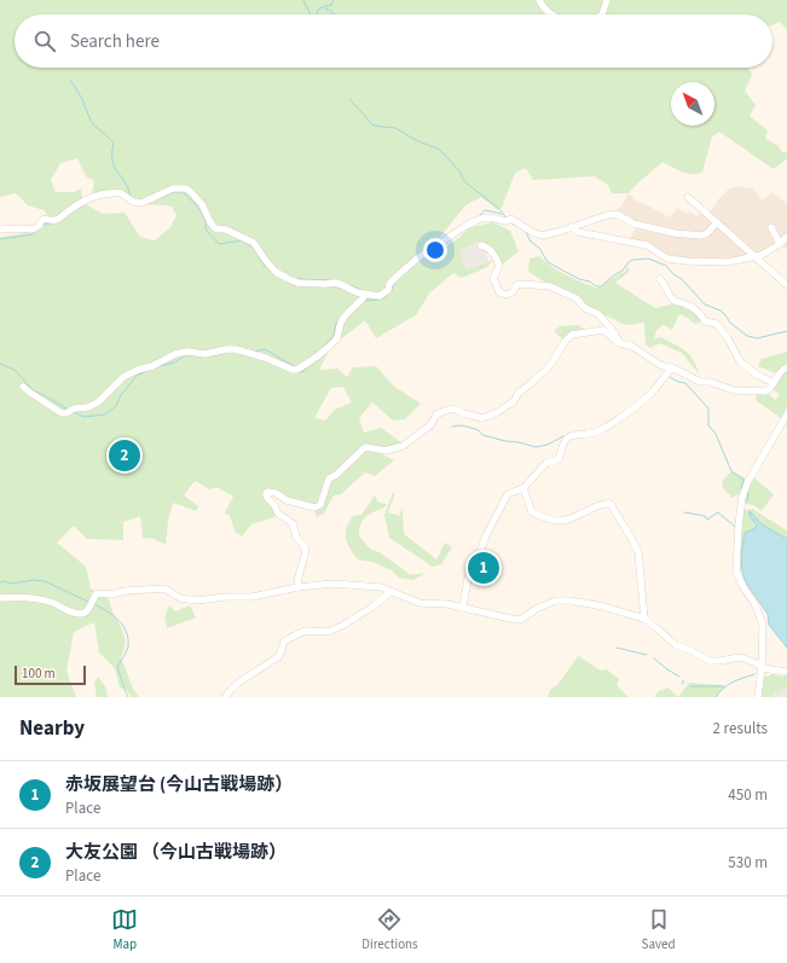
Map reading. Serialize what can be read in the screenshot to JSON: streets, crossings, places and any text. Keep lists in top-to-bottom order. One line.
{"scale_bar":"100 m","north":"top left","page":{"search":"Search here","pins":["2","1"],"scale":"100 m","heading":["Nearby","2 results"],"list":[{"mark":"1","name":"赤坂展望台 (今山古戦場跡）","note":"Place","value":"450 m"},{"mark":"2","name":"大友公園 （今山古戦場跡）","note":"Place","value":"530 m"}],"nav":["Map","Directions","Saved"]}}
